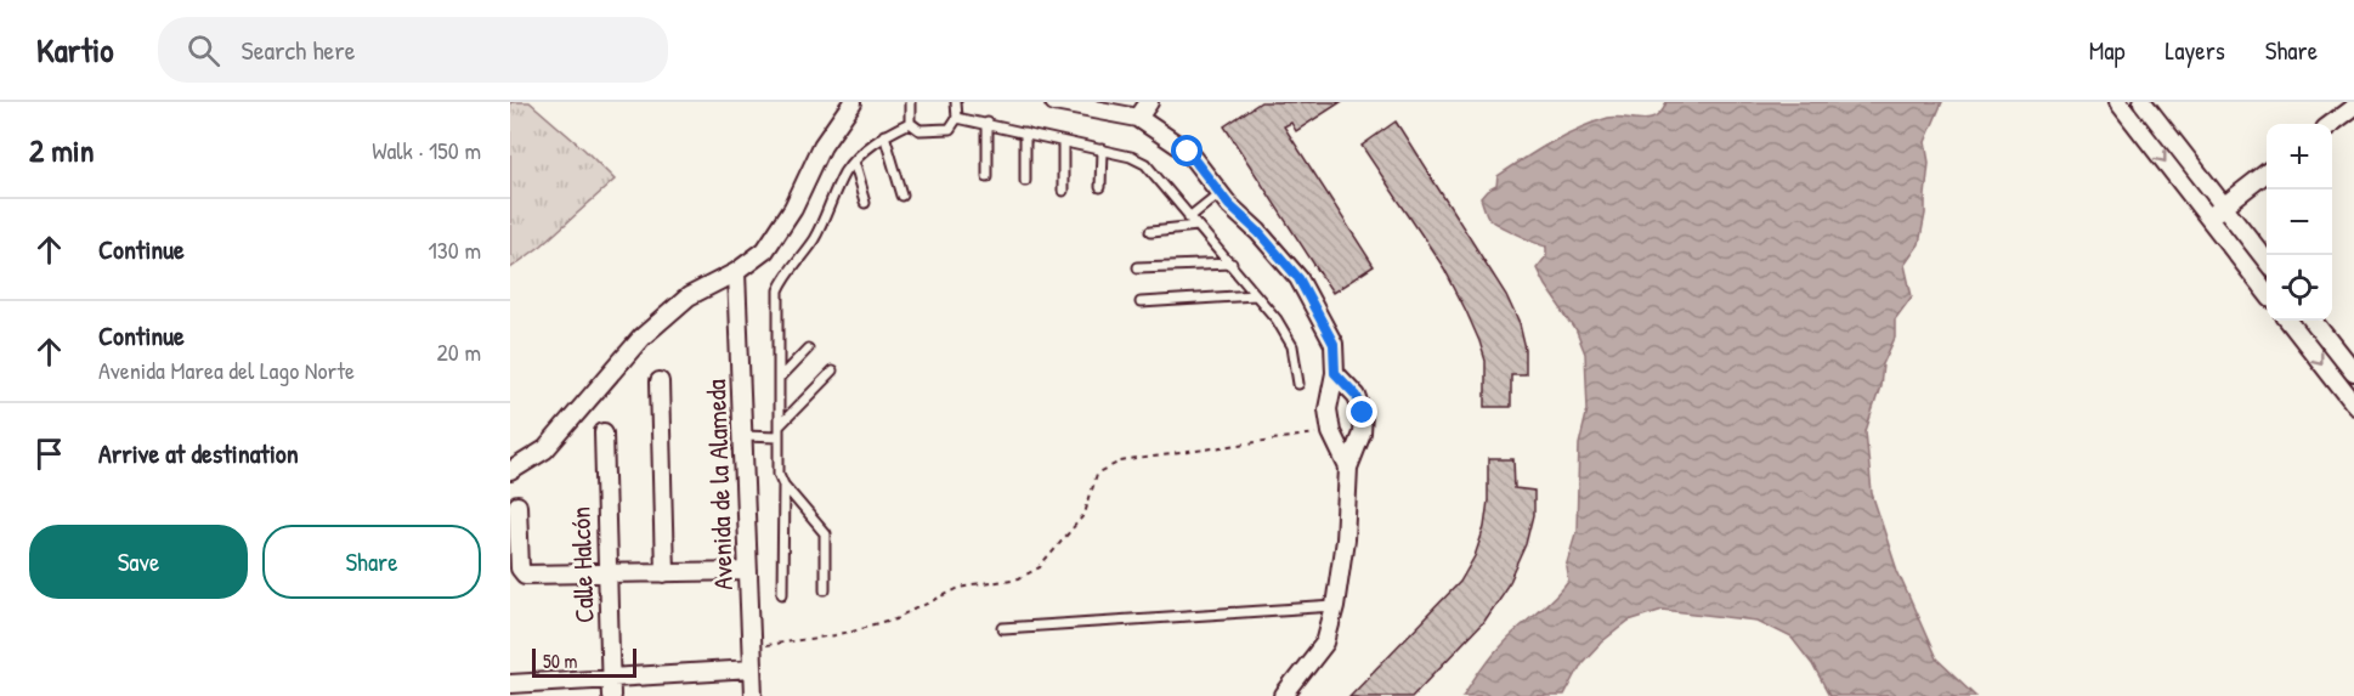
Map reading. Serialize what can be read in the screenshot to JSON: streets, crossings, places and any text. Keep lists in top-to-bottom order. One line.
{"streets":{"street":["Avenida de la Alameda","Calle Halcón"]},"scale_bar":"50 m","page":{"header":"Kartio","search":"Search here","nav":["Map","Layers","Share"],"heading":["2 min","Walk · 150 m"],"map_buttons":["+","−"],"list":[["Continue","130 m"],["Continue","Avenida Marea del Lago Norte","20 m"],"Arrive at destination"],"buttons":["Save","Share"],"scale":"50 m"}}
